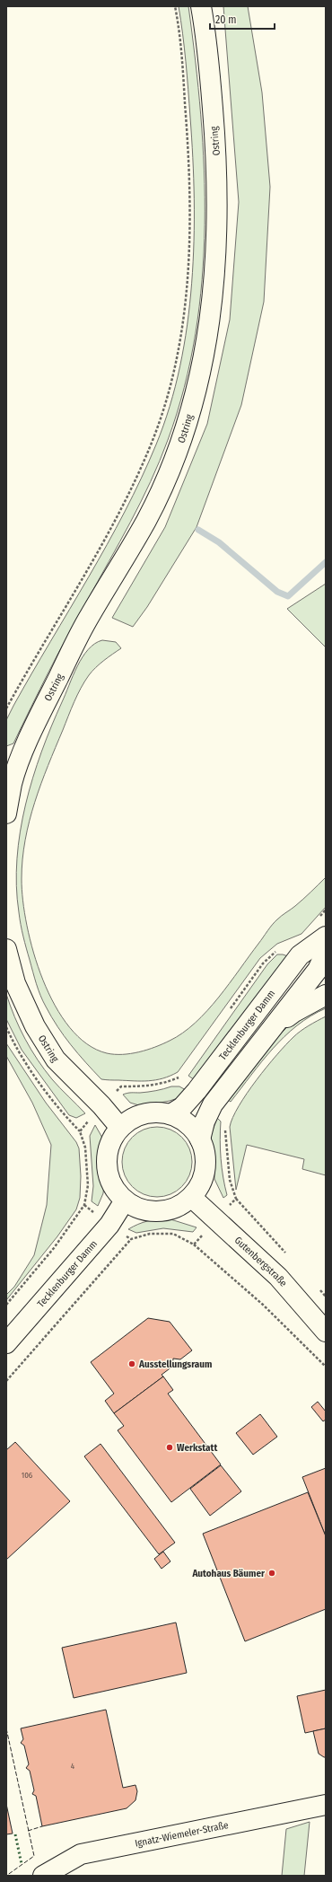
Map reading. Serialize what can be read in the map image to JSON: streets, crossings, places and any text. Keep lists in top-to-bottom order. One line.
{"streets":{"street":["Ostring","Tecklenburger Damm","Gutenbergstraße","Ignatz-Wiemeler-Straße"]},"crossings":[["Ostring","Tecklenburger Damm"],["Ostring","Gutenbergstraße"],["Tecklenburger Damm","Gutenbergstraße"]],"places":["Ausstellungsraum","Werkstatt","Autohaus Bäumer"],"house_numbers":["106","4"],"scale_bar":"20 m"}
